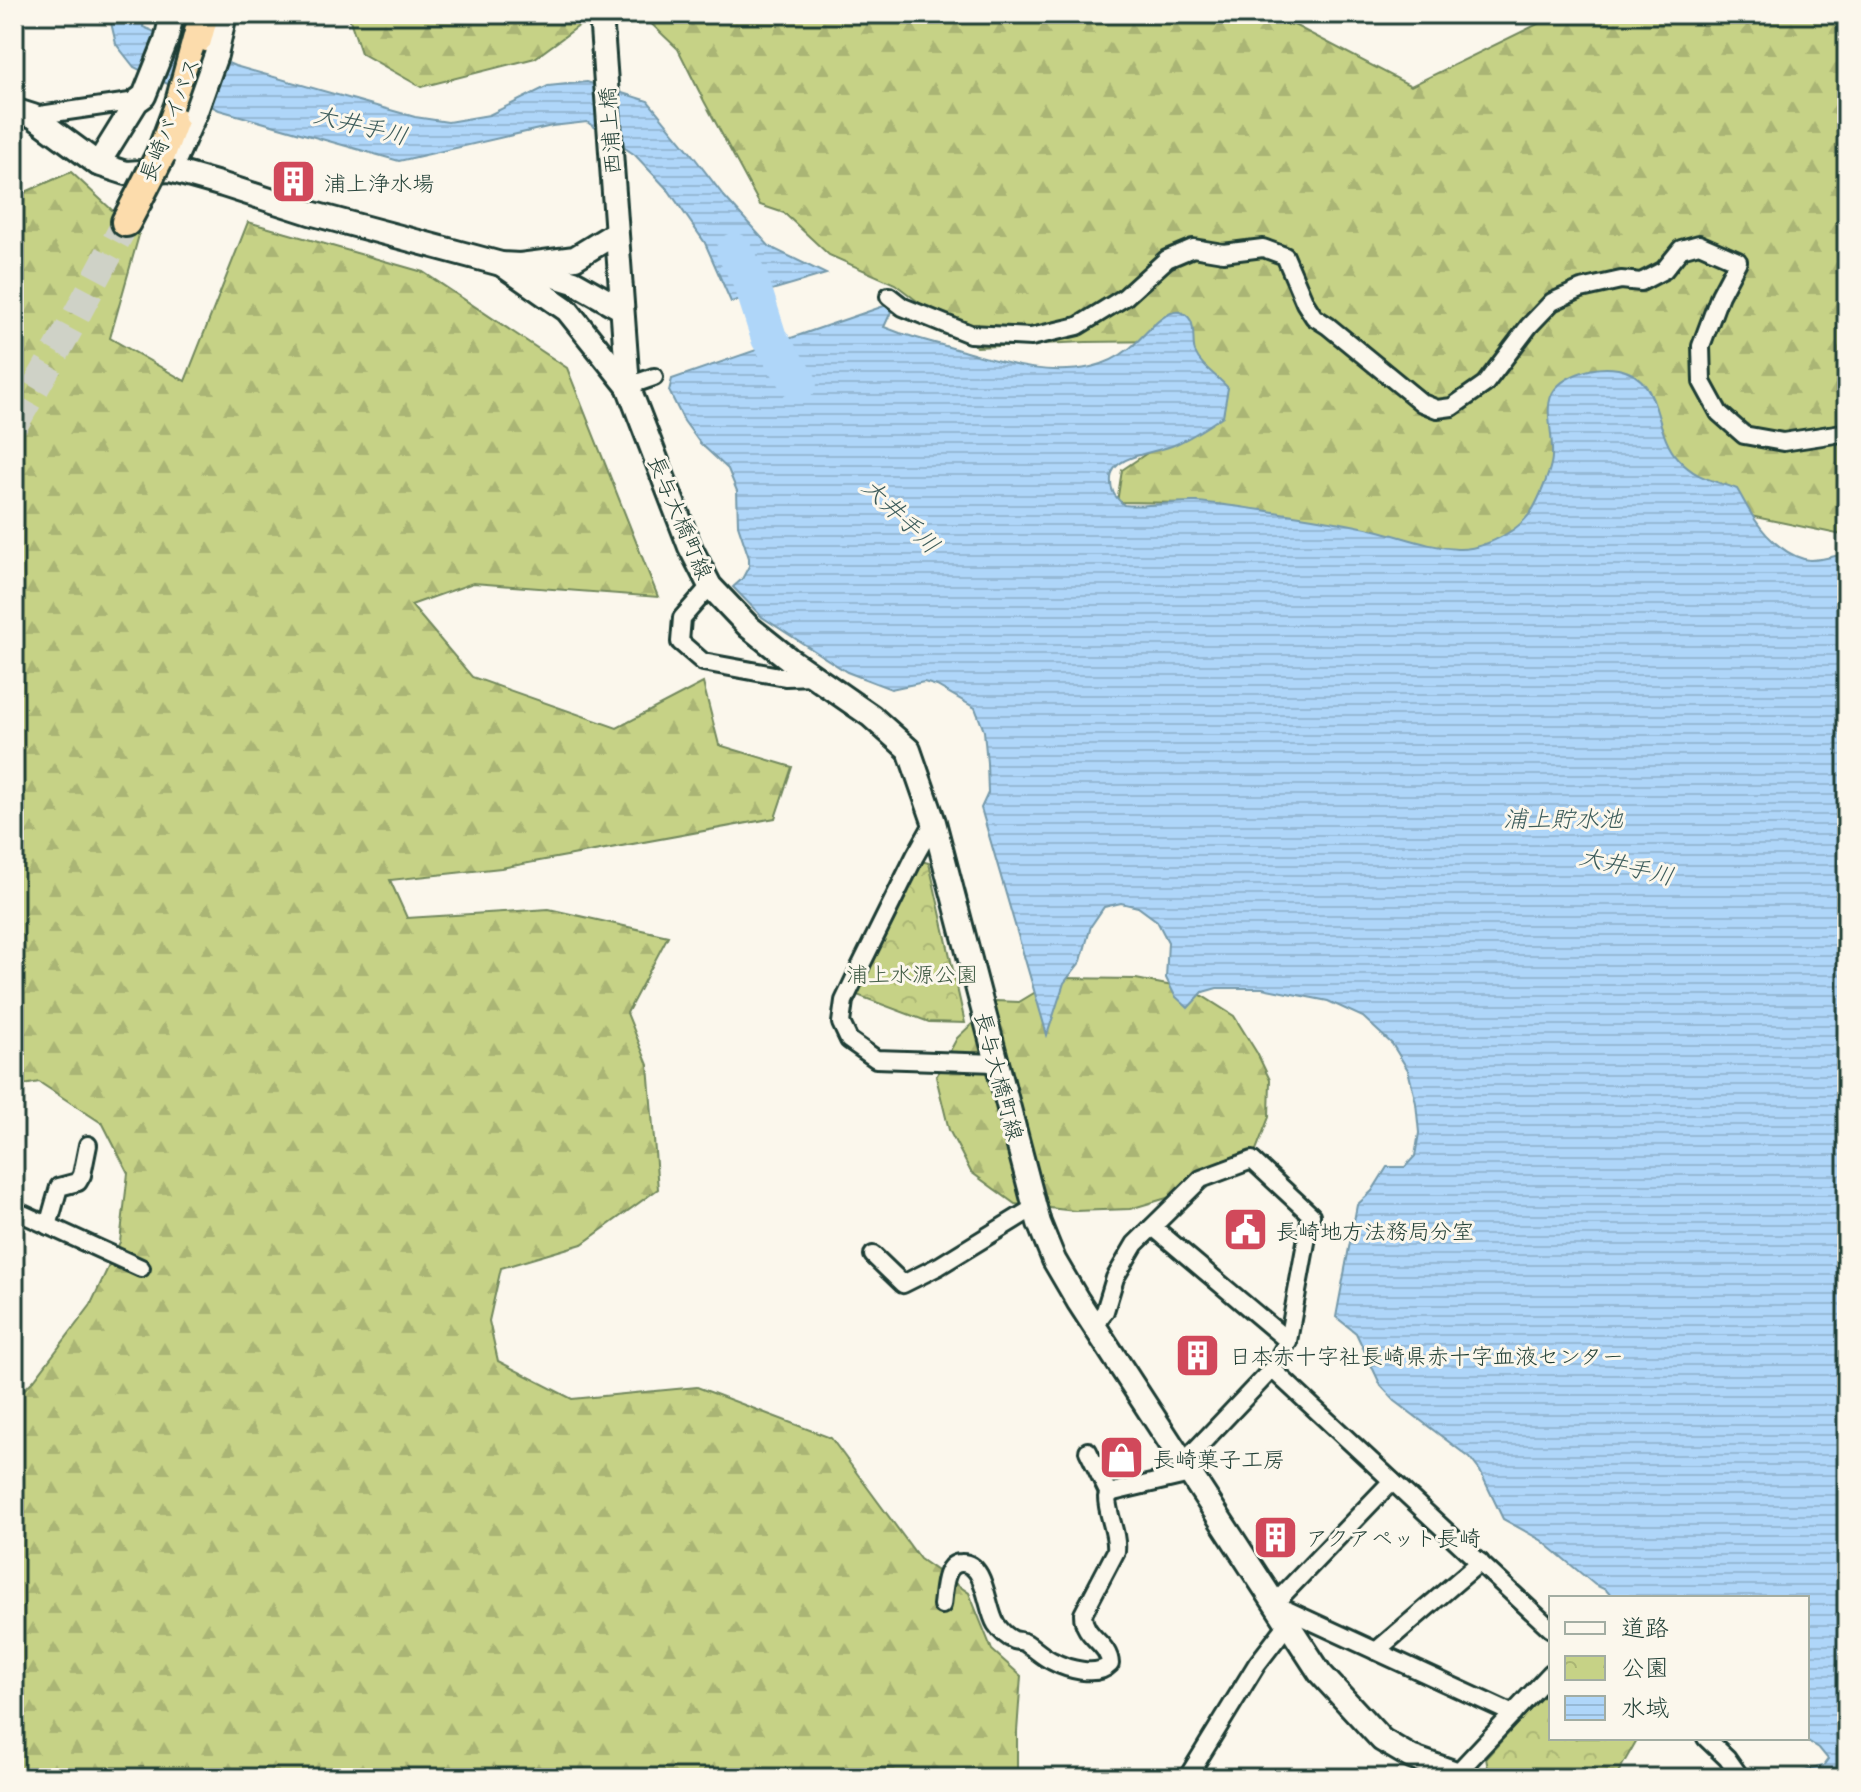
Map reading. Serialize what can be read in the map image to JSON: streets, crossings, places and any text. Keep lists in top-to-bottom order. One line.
{"streets":{"highway":["長崎バイパス"],"main road":["西浦上橋","長与大橋町線"]},"crossings":[["西浦上橋","長与大橋町線"]],"water":["大井手川","浦上貯水池"],"parks":["浦上水源公園"],"places":{"building":["浦上浄水場","日本赤十字社長崎県赤十字血液センター","アクアペット長崎"],"public building":["長崎地方法務局分室"],"shop":["長崎菓子工房"]},"legend":["道路","公園","水域"]}
